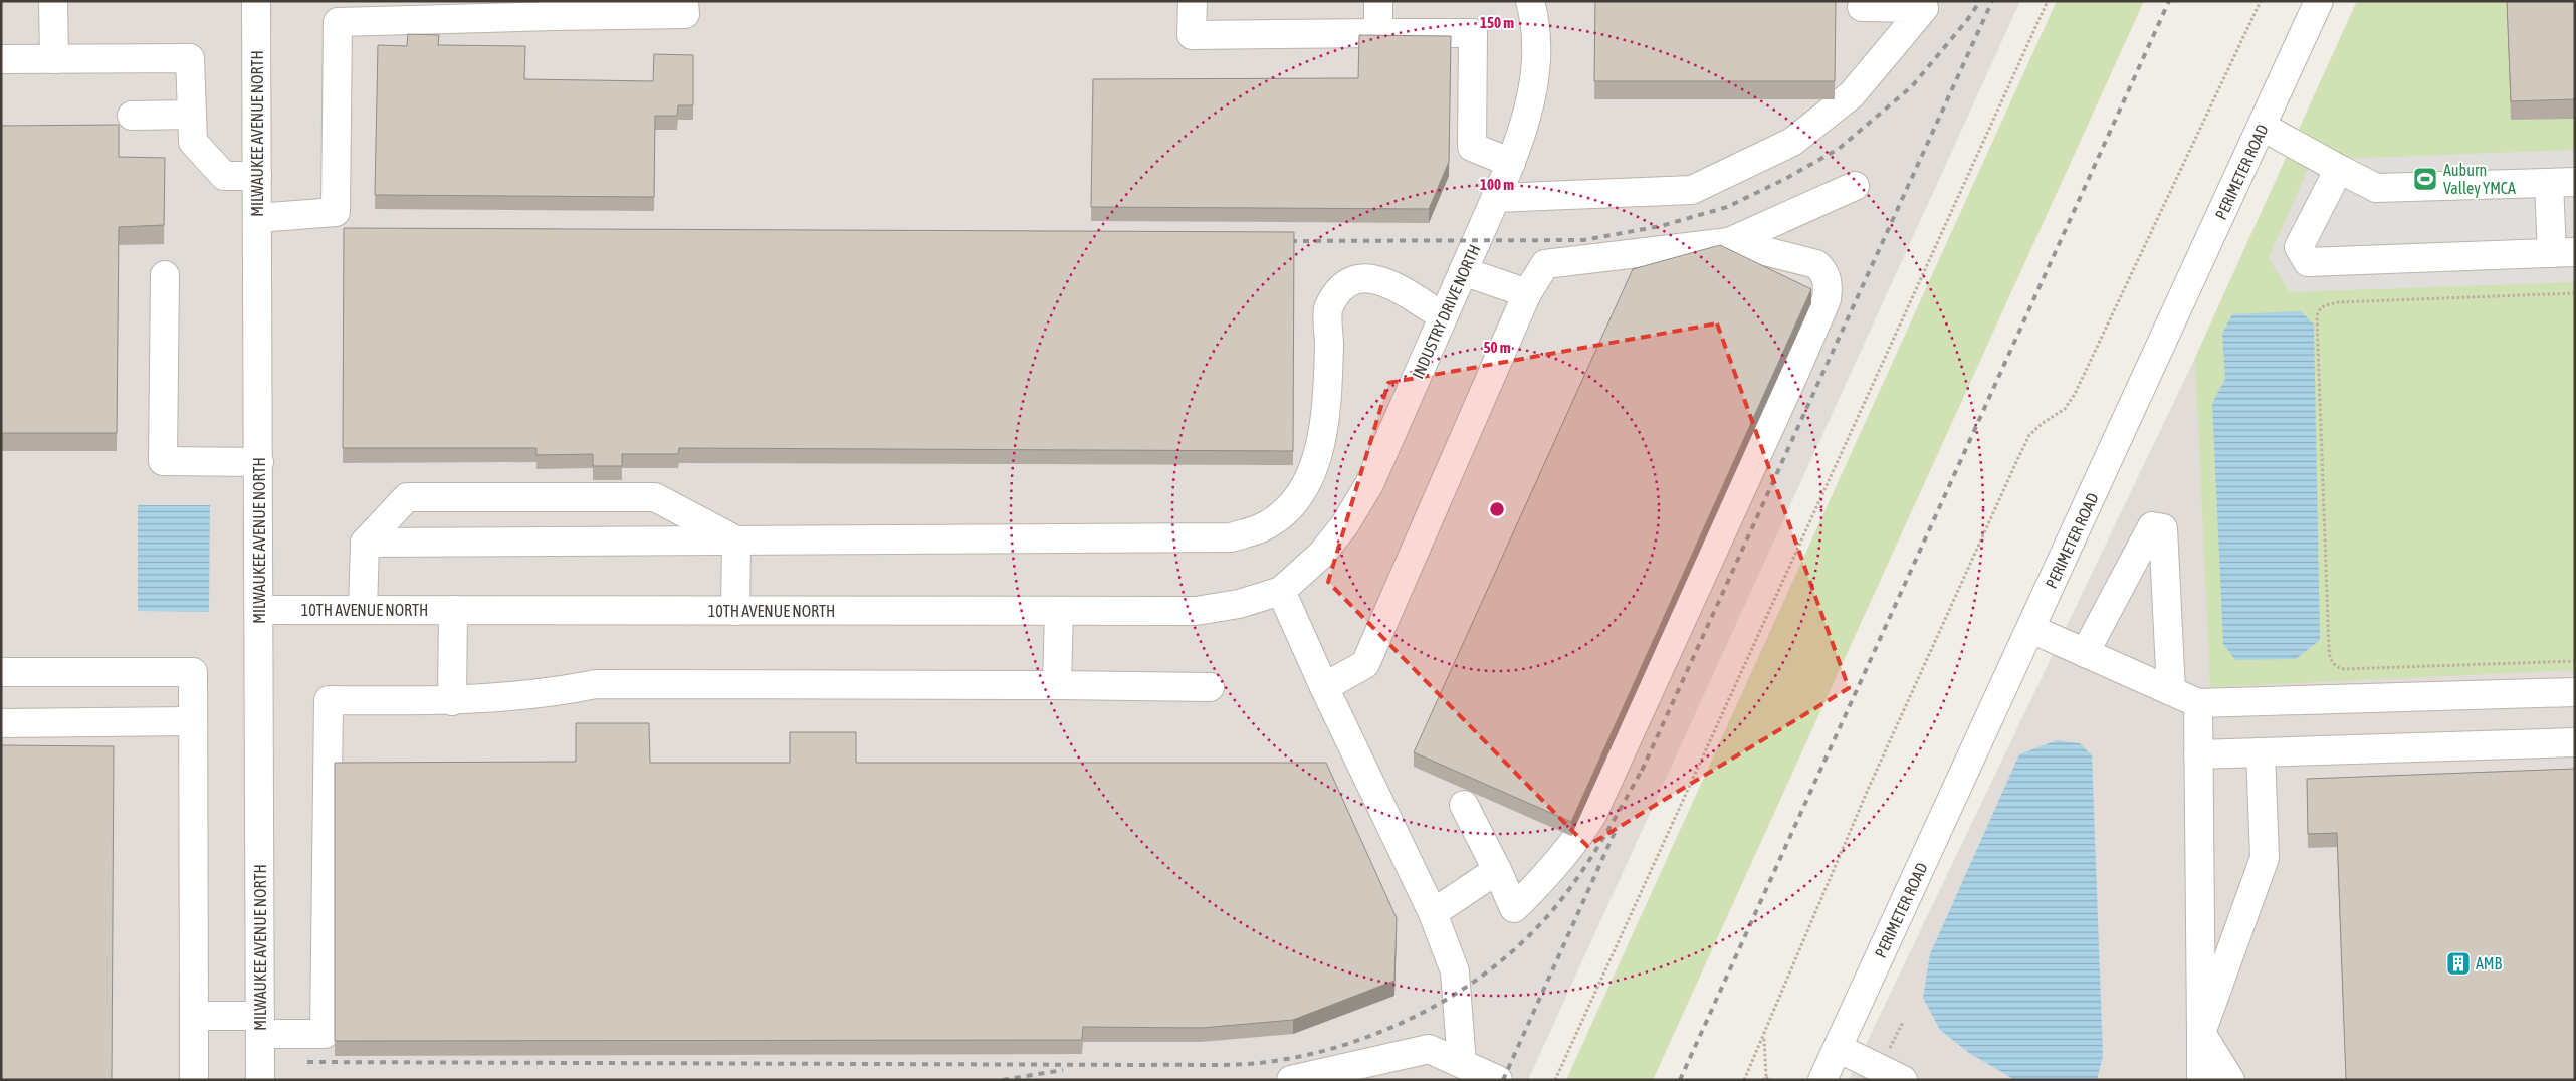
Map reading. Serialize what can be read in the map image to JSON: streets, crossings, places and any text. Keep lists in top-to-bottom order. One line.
{"streets":{"street":["MILWAUKEE AVENUE NORTH","PERIMETER ROAD","INDUSTRY DRIVE NORTH","10TH AVENUE NORTH"]},"crossings":[["MILWAUKEE AVENUE NORTH","10TH AVENUE NORTH"],["INDUSTRY DRIVE NORTH","10TH AVENUE NORTH"]],"places":{"sports":["Auburn Valley YMCA"],"building":["AMB"]},"rings":["150 m","100 m","50 m"]}
